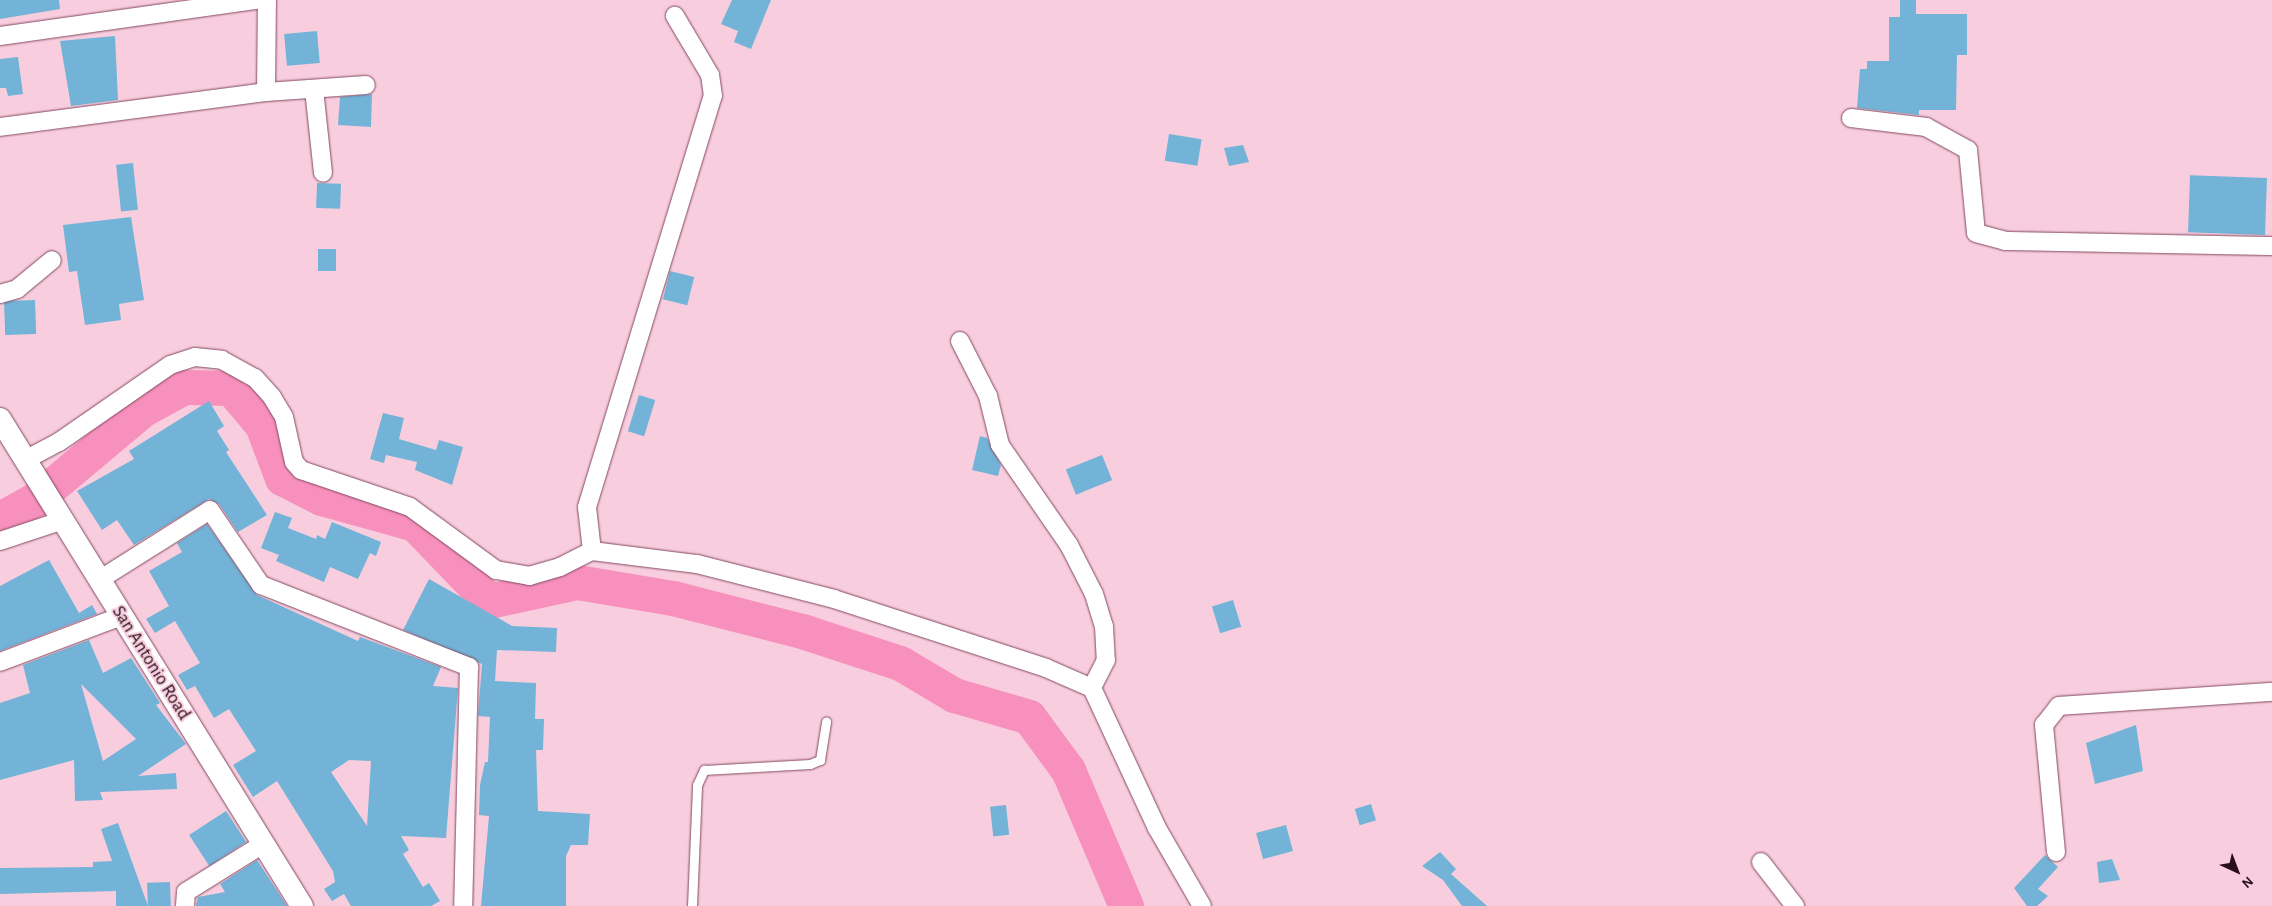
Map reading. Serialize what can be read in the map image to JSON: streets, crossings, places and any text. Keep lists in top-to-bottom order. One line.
{"streets":{"street":["San Antonio Road"]},"north":"bottom right"}
